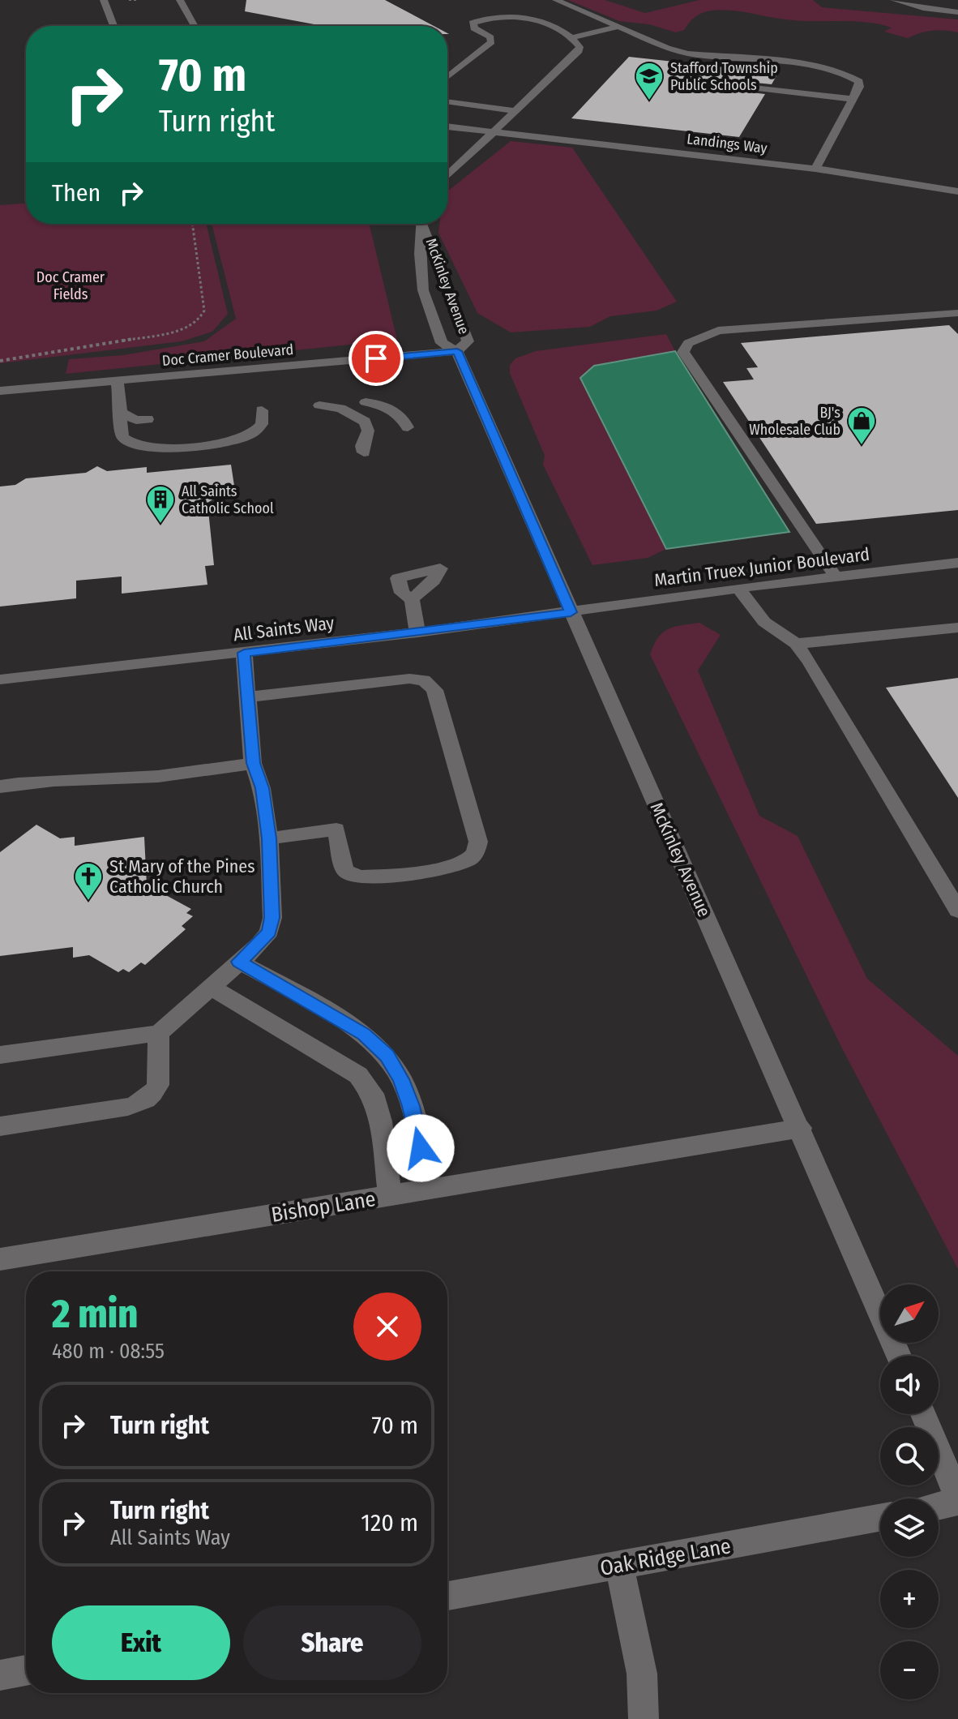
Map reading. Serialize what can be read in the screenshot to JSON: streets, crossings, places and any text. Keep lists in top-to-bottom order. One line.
{"streets":{"street":["Landings Way","McKinley Avenue","Doc Cramer Boulevard","Martin Truex Junior Boulevard","All Saints Way","Bishop Lane","Oak Ridge Lane"]},"crossings":[["McKinley Avenue","Doc Cramer Boulevard"],["McKinley Avenue","Martin Truex Junior Boulevard"],["McKinley Avenue","All Saints Way"],["McKinley Avenue","Bishop Lane"],["Martin Truex Junior Boulevard","All Saints Way"]],"parks":["Doc Cramer Fields"],"places":{"school or university":["Stafford Township Public Schools"],"shop":["BJ's Wholesale Club"],"building":["All Saints Catholic School"],"church":["St Mary of the Pines Catholic Church"]},"north":"top right","page":{"turn":["70 m","Turn right"],"then":"Then","heading":["2 min","480 m · 08:55"],"map_buttons":["+","−"],"list":[{"name":"Turn right","value":"70 m"},{"name":"Turn right","note":"All Saints Way","value":"120 m"}],"buttons":["Exit","Share"]}}
